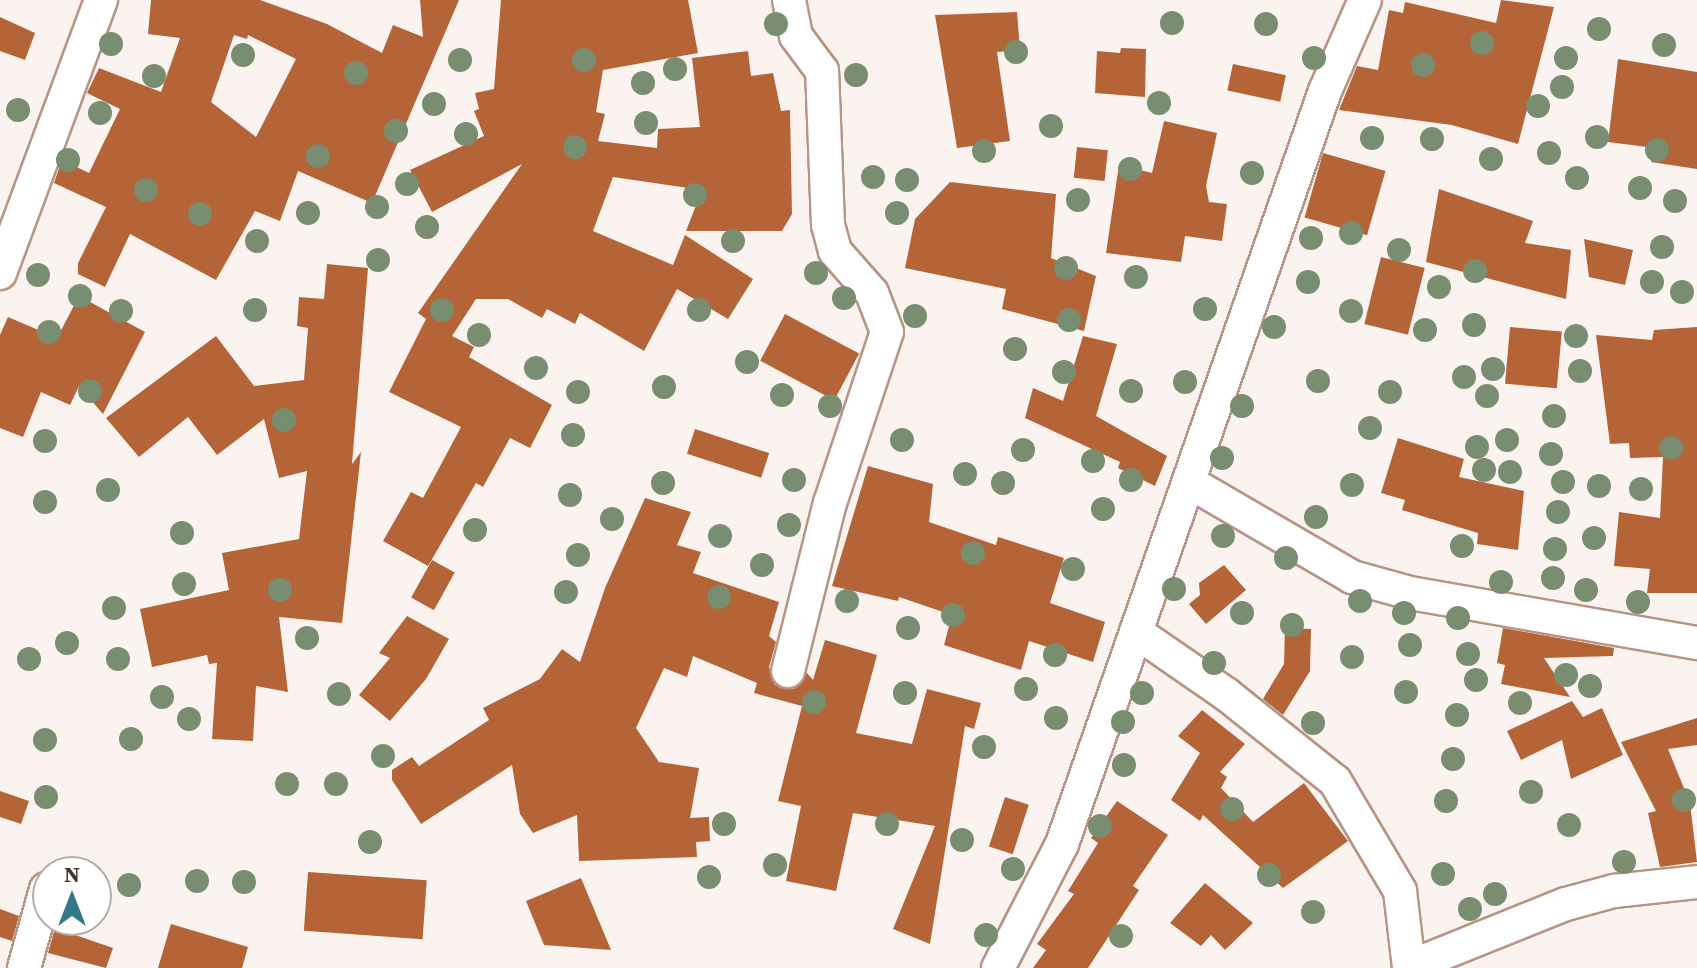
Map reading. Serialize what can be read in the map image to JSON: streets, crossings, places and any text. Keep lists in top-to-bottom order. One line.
{"north":"top"}
